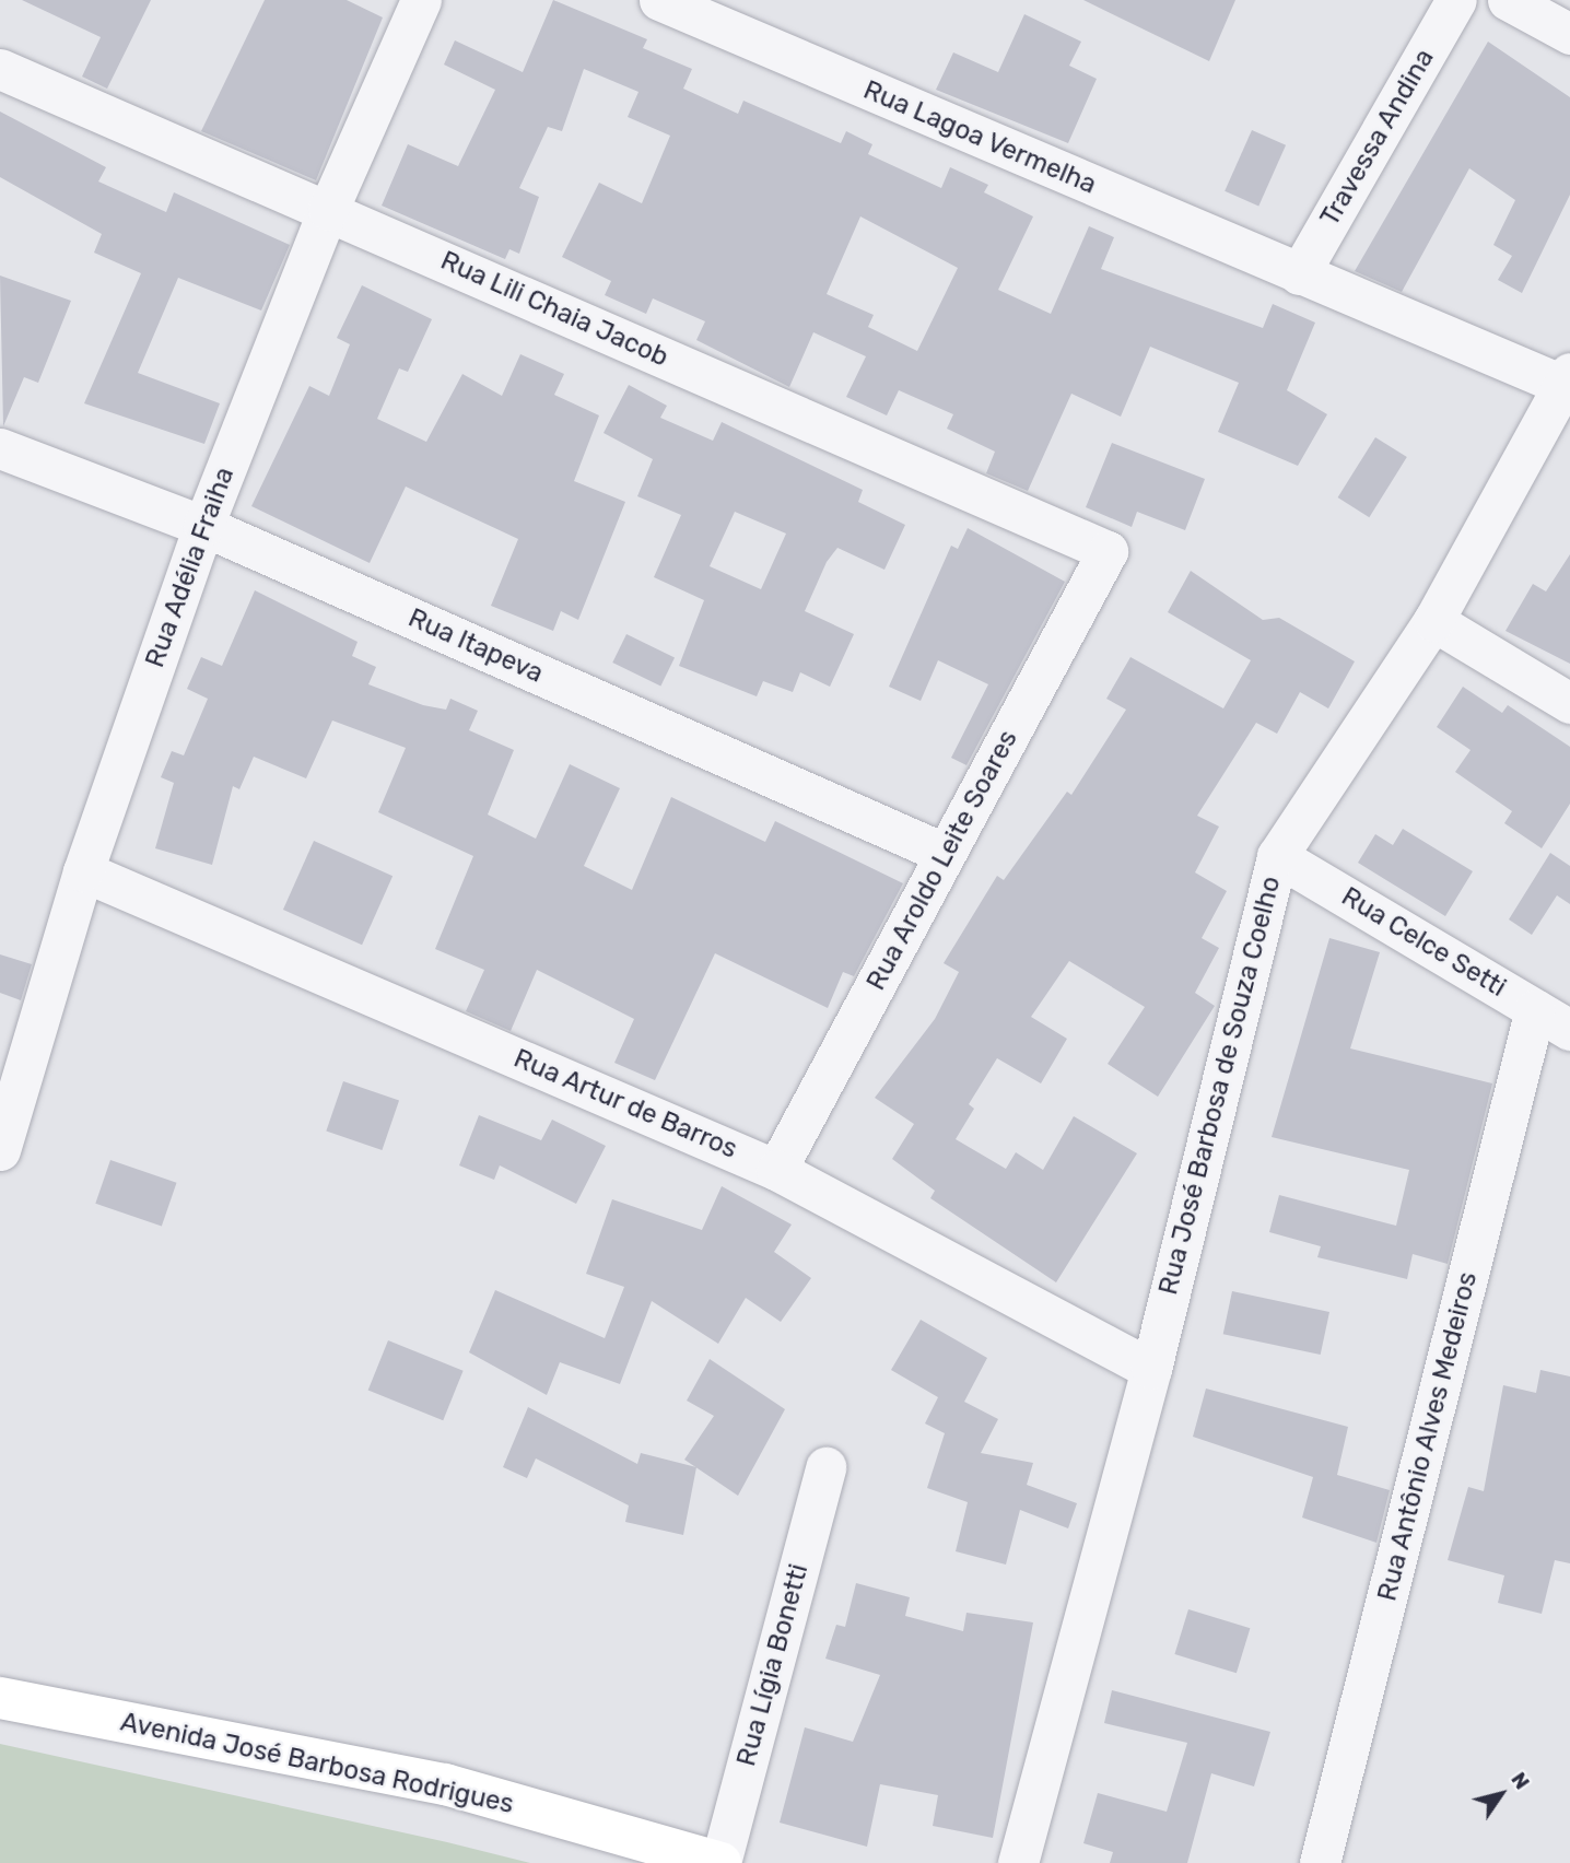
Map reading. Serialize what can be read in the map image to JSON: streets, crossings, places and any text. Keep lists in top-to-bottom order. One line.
{"streets":{"main road":["Avenida José Barbosa Rodrigues"],"street":["Rua Lagoa Vermelha","Travessa Andina","Rua Lili Chaia Jacob","Rua Adélia Fraiha","Rua Itapeva","Rua Aroldo Leite Soares","Rua Celce Setti","Rua José Barbosa de Souza Coelho","Rua Artur de Barros","Rua Antônio Alves Medeiros","Rua Lígia Bonetti"]},"crossings":[["Rua Lagoa Vermelha","Travessa Andina"],["Rua Lagoa Vermelha","Rua José Barbosa de Souza Coelho"],["Rua Lili Chaia Jacob","Rua Adélia Fraiha"],["Rua Lili Chaia Jacob","Rua Aroldo Leite Soares"],["Rua Adélia Fraiha","Rua Itapeva"],["Rua Adélia Fraiha","Rua Artur de Barros"],["Rua Itapeva","Rua Aroldo Leite Soares"],["Rua Aroldo Leite Soares","Rua Artur de Barros"],["Rua Celce Setti","Rua José Barbosa de Souza Coelho"],["Rua Celce Setti","Rua Antônio Alves Medeiros"],["Rua José Barbosa de Souza Coelho","Rua Artur de Barros"],["Rua Lígia Bonetti","Avenida José Barbosa Rodrigues"]],"north":"top right"}
